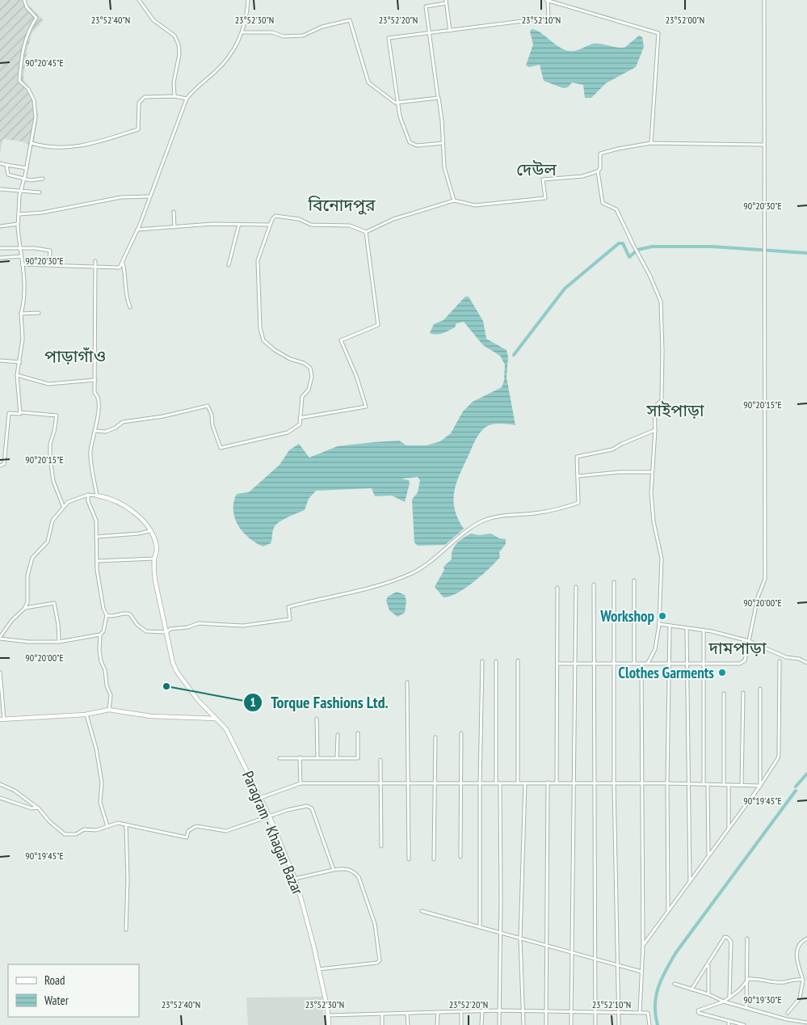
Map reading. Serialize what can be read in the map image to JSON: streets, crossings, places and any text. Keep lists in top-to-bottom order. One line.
{"streets":{"street":["Paragram - Khagan Bazar"]},"districts":["দেউল","বিনোদপুর","পাড়াগাঁও","সাইপাড়া","দামপাড়া"],"places":["Workshop","Clothes Garments","Torque Fashions Ltd."],"legend":["Road","Water"],"coordinates":["23°52'40\"N","23°52'30\"N","23°52'20\"N","23°52'10\"N","23°52'00\"N","90°20'45\"E","90°20'30\"E","90°20'15\"E","90°20'00\"E","90°19'45\"E","90°19'30\"E"]}
